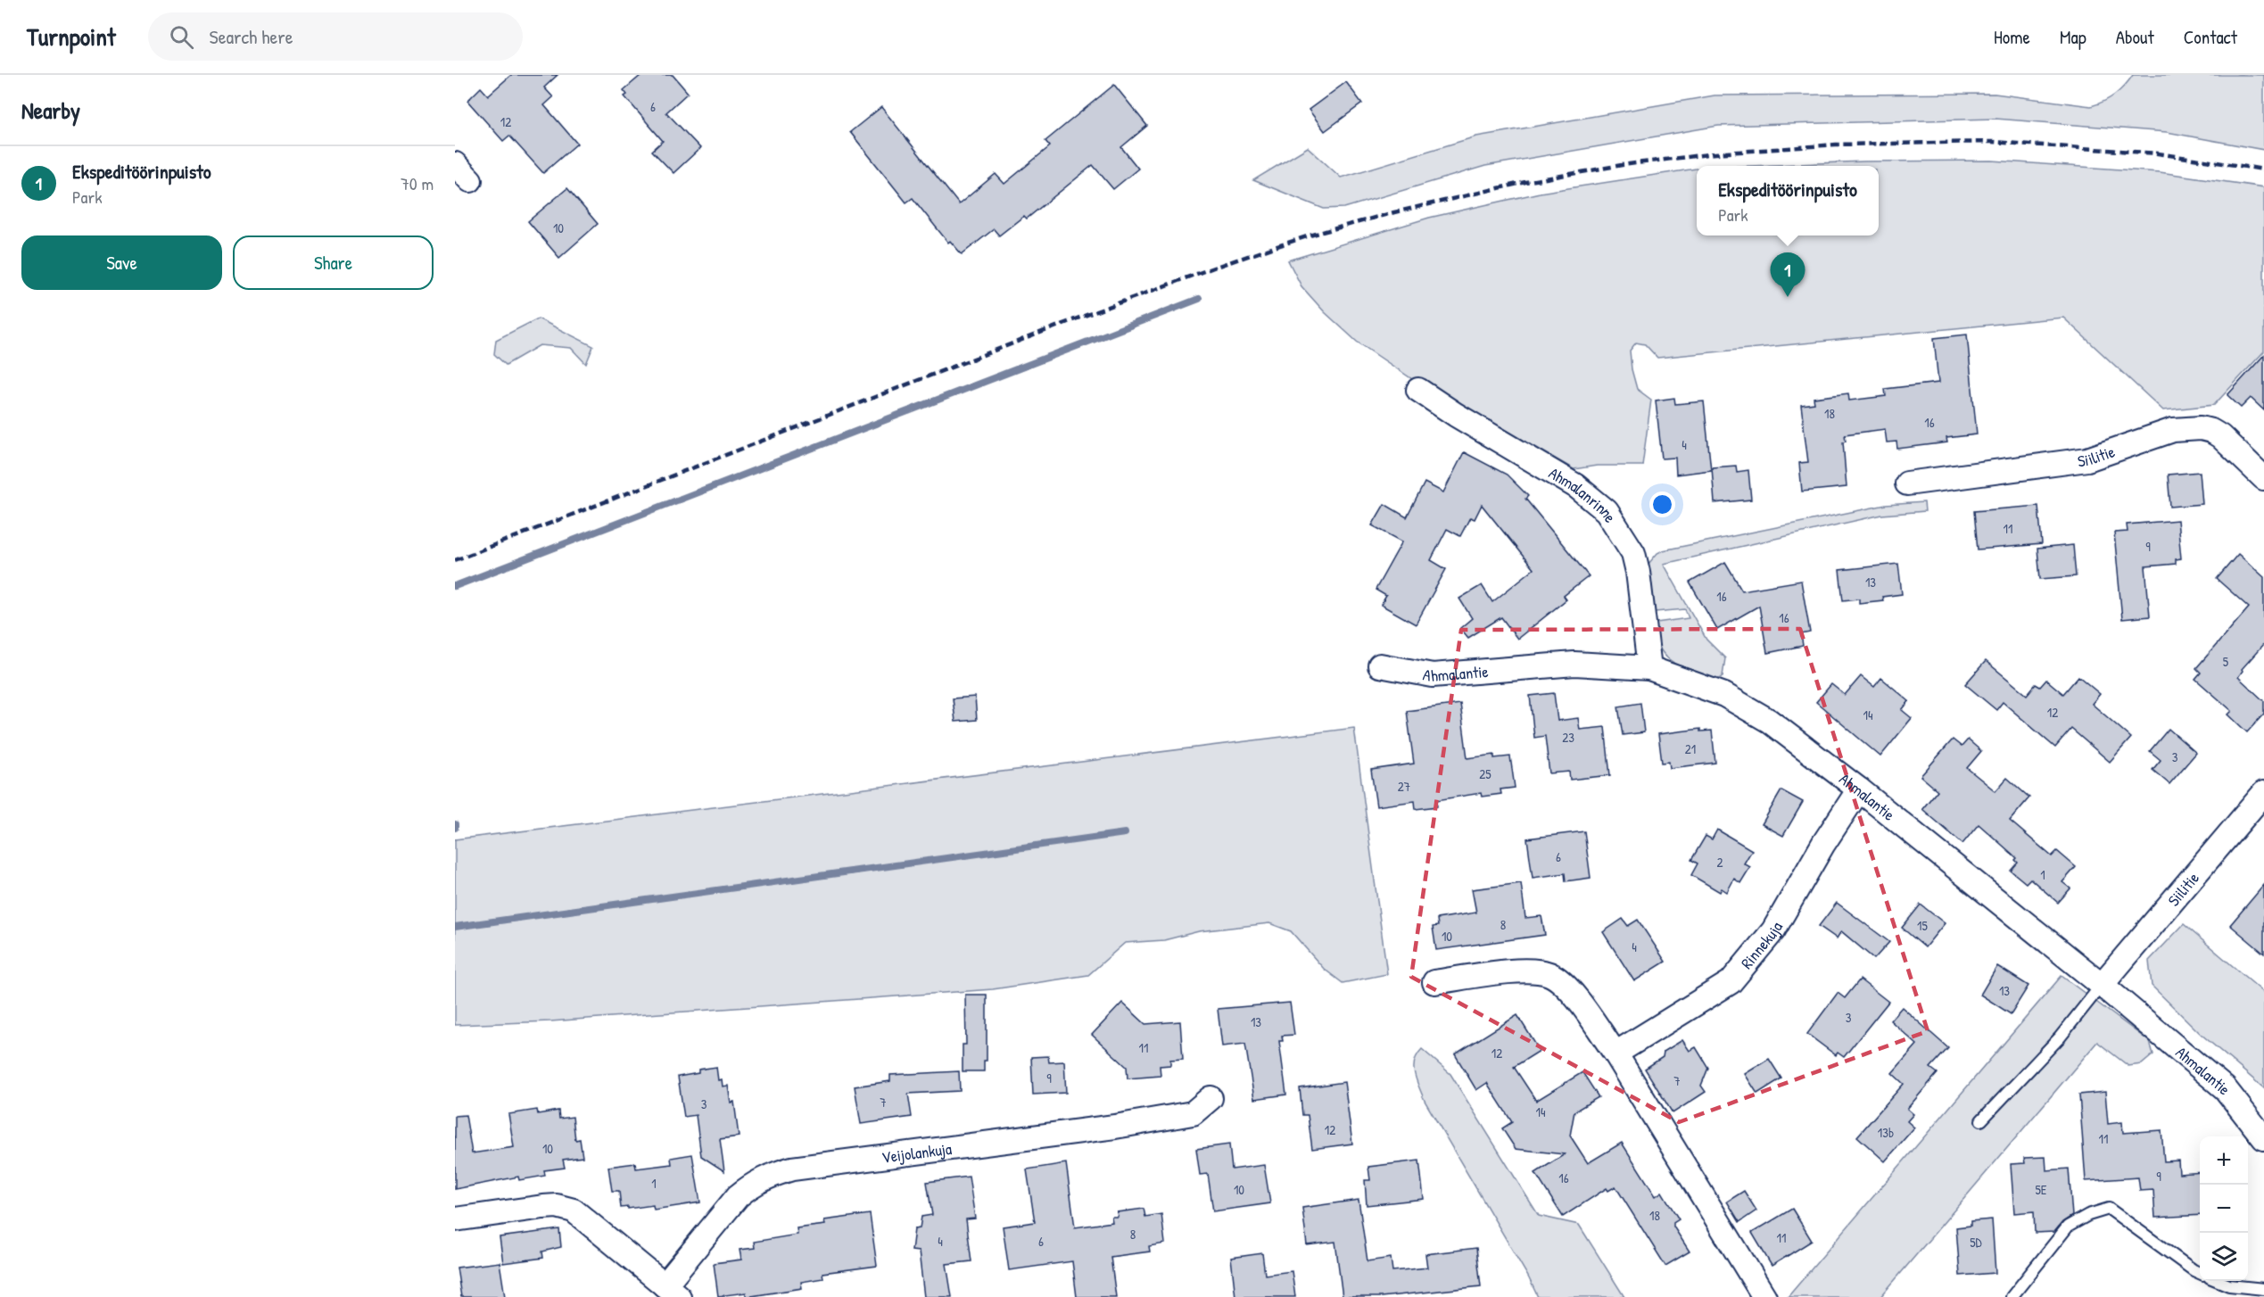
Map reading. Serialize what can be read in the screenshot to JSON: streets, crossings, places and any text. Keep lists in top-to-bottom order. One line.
{"streets":{"street":["Siilitie","Ahmalanrinne","Ahmalantie","Rinnekuja","Veijolankuja"]},"crossings":[["Siilitie","Ahmalantie"],["Ahmalanrinne","Ahmalantie"],["Ahmalantie","Rinnekuja"]],"house_numbers":["6","12","10","18","16","4","11","9","13","16","16","5","12","14","23","21","3","25","27","6","2","1","8","15","10","4","13","3","13","11","12","9","7","7","3","14","12","13b","11","10","9","16","1","10","5E","18","8","11","4","6","5D"],"page":{"header":"Turnpoint","search":"Search here","nav":["Home","Map","About","Contact"],"heading":"Nearby","list":[{"mark":"1","name":"Ekspeditöörinpuisto","note":"Park","value":"70 m"}],"popup":["Ekspeditöörinpuisto","Park"],"buttons":["Save","Share"],"pins":"1","map_buttons":["+","−"]}}
